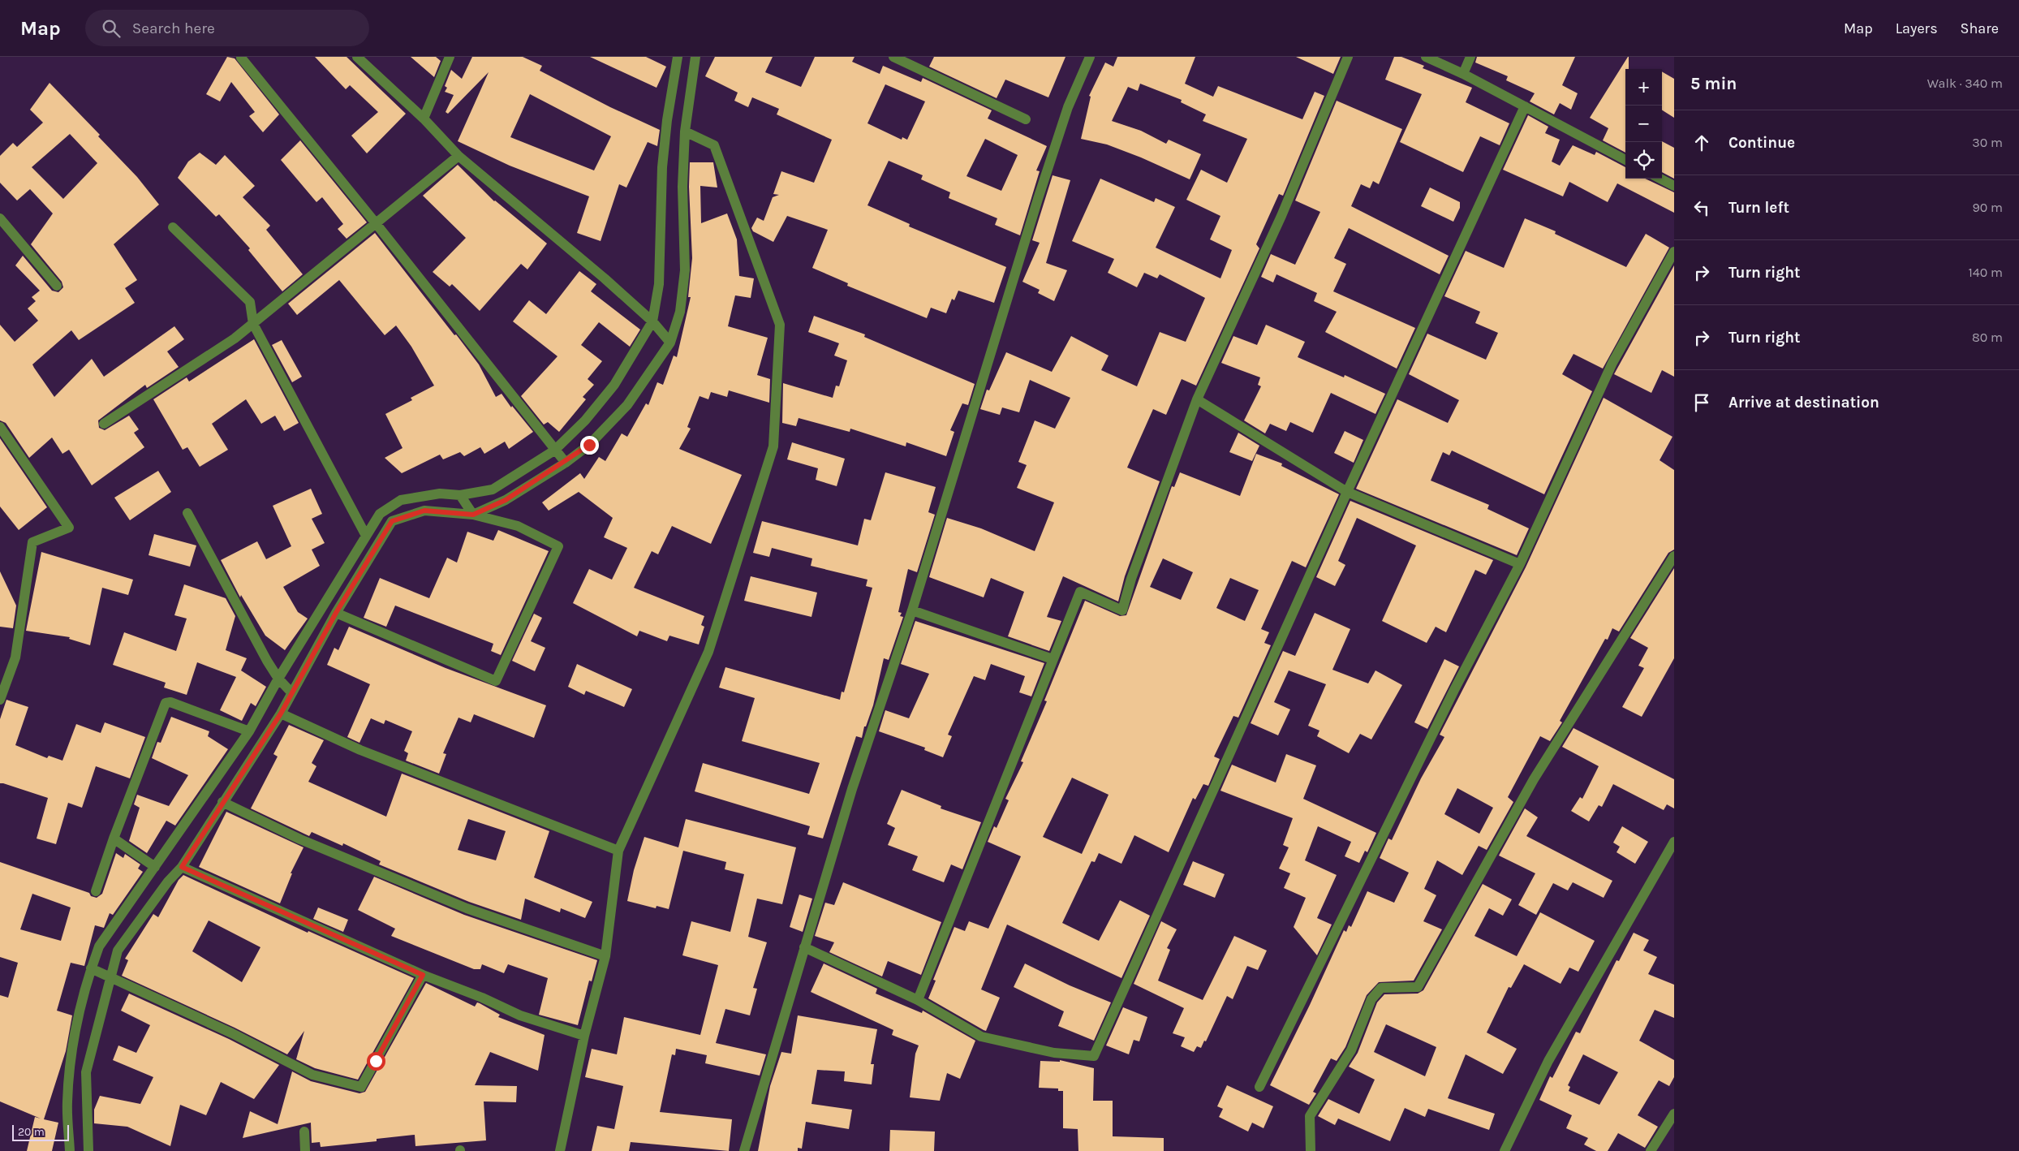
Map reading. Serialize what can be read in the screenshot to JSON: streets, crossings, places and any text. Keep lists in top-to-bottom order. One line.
{"scale_bar":"20 m","page":{"header":"Map","search":"Search here","nav":["Map","Layers","Share"],"heading":["5 min","Walk · 340 m"],"map_buttons":["+","−"],"list":[["Continue","30 m"],["Turn left","90 m"],["Turn right","140 m"],["Turn right","80 m"],"Arrive at destination"],"scale":"20 m"}}
